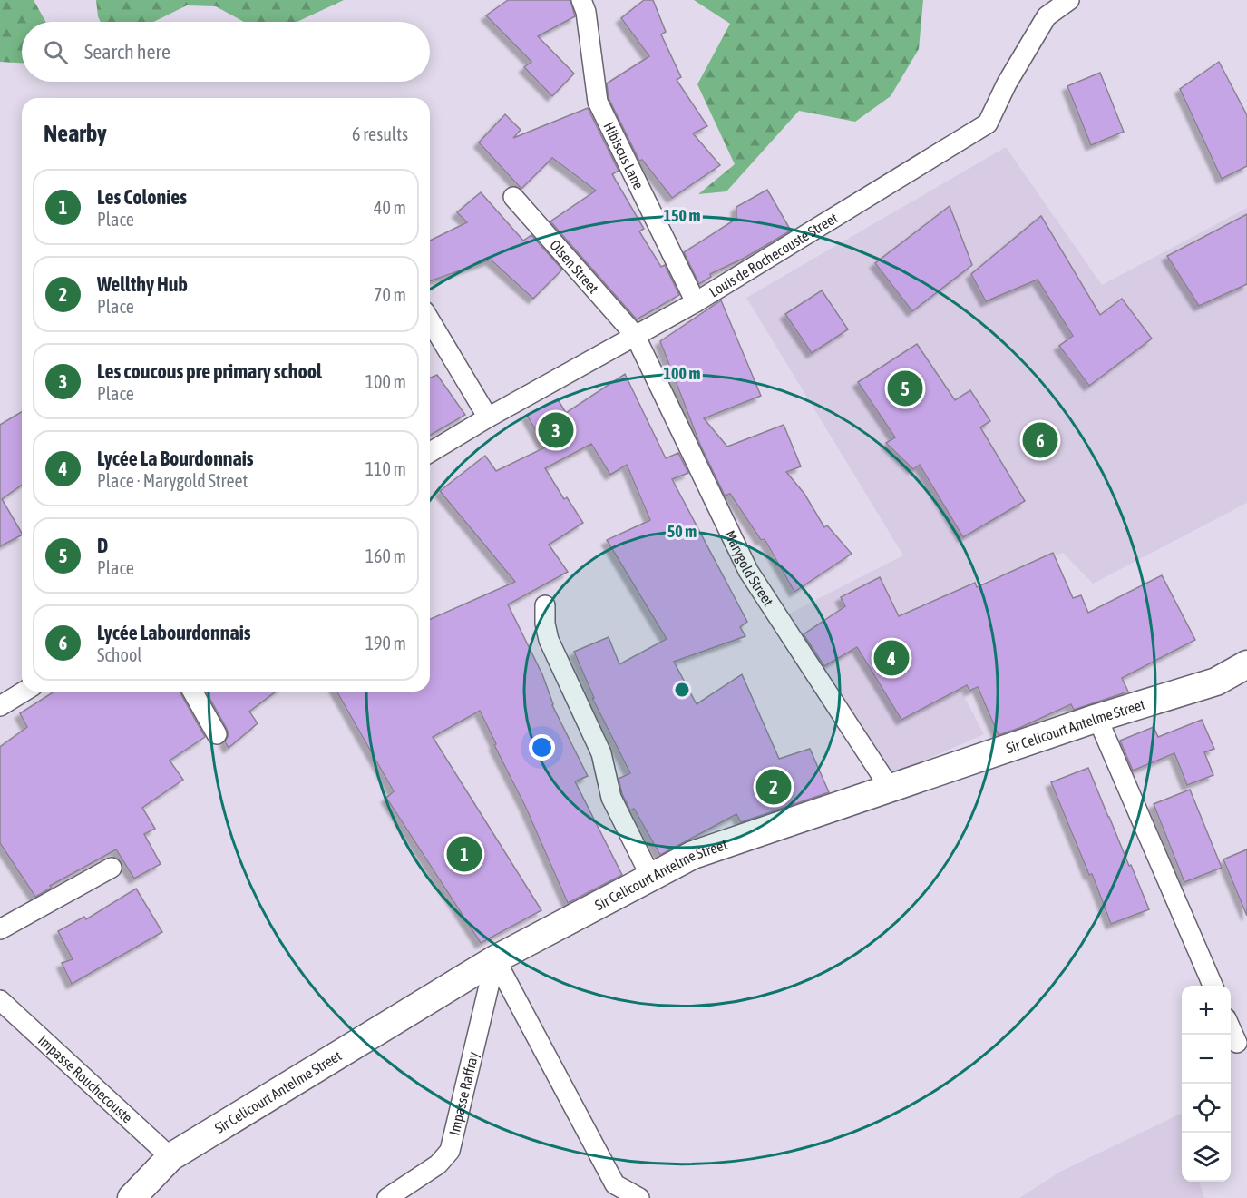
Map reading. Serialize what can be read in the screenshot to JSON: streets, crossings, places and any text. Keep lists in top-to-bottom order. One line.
{"streets":{"street":["Hibiscus Lane","Louis de Rochecouste Street","Olsen Street","Marygold Street","Sir Celicourt Antelme Street","Impasse Rouchecouste","Impasse Raffray"]},"crossings":[["Hibiscus Lane","Louis de Rochecouste Street"],["Louis de Rochecouste Street","Olsen Street"],["Louis de Rochecouste Street","Marygold Street"],["Olsen Street","Marygold Street"],["Marygold Street","Sir Celicourt Antelme Street"],["Sir Celicourt Antelme Street","Impasse Rouchecouste"],["Sir Celicourt Antelme Street","Impasse Raffray"]],"page":{"search":"Search here","heading":["Nearby","6 results"],"list":[{"mark":"1","name":"Les Colonies","note":"Place","value":"40 m"},{"mark":"2","name":"Wellthy Hub","note":"Place","value":"70 m"},{"mark":"3","name":"Les coucous pre primary school","note":"Place","value":"100 m"},{"mark":"4","name":"Lycée La Bourdonnais","note":"Place · Marygold Street","value":"110 m"},{"mark":"5","name":"D","note":"Place","value":"160 m"},{"mark":"6","name":"Lycée Labourdonnais","note":"School","value":"190 m"}],"pins":["5","3","6","4","2","1"],"map_buttons":["+","−"]},"rings":["150 m","100 m","50 m"]}
